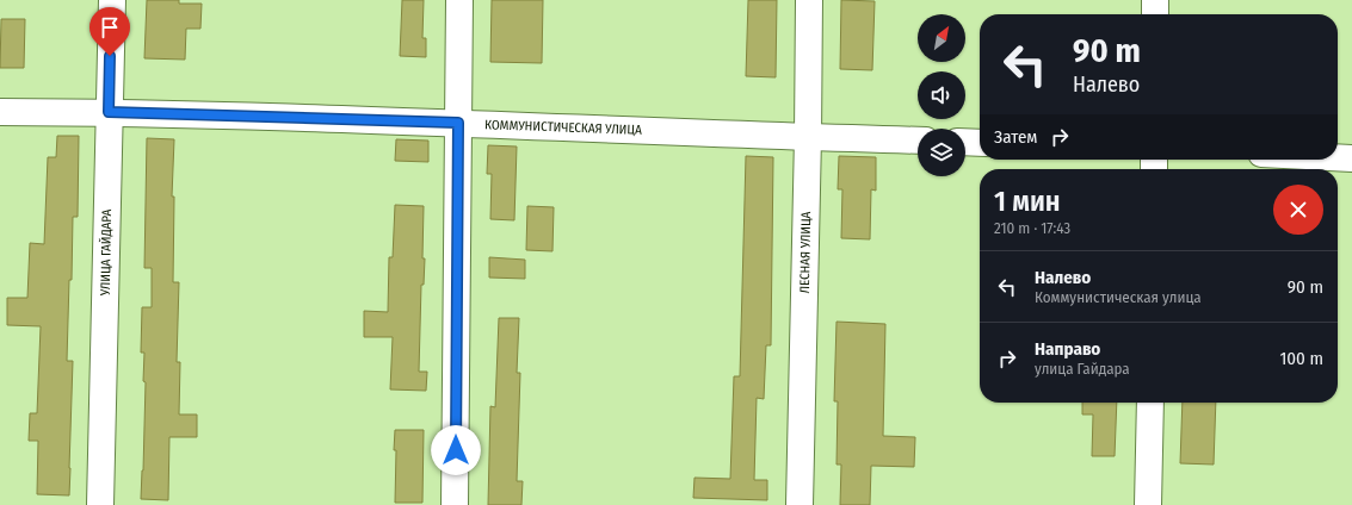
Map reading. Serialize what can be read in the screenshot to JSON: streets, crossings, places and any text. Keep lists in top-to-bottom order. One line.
{"streets":{"street":["КОММУНИСТИЧЕСКАЯ УЛИЦА","УЛИЦА ГАЙДАРА","ЛЕСНАЯ УЛИЦА"]},"crossings":[["КОММУНИСТИЧЕСКАЯ УЛИЦА","УЛИЦА ГАЙДАРА"],["КОММУНИСТИЧЕСКАЯ УЛИЦА","ЛЕСНАЯ УЛИЦА"]],"north":"top right","page":{"turn":["90 m","Налево"],"then":"Затем","heading":["1 мин","210 m · 17:43"],"list":[{"name":"Налево","note":"Коммунистическая улица","value":"90 m"},{"name":"Направо","note":"улица Гайдара","value":"100 m"}]}}
